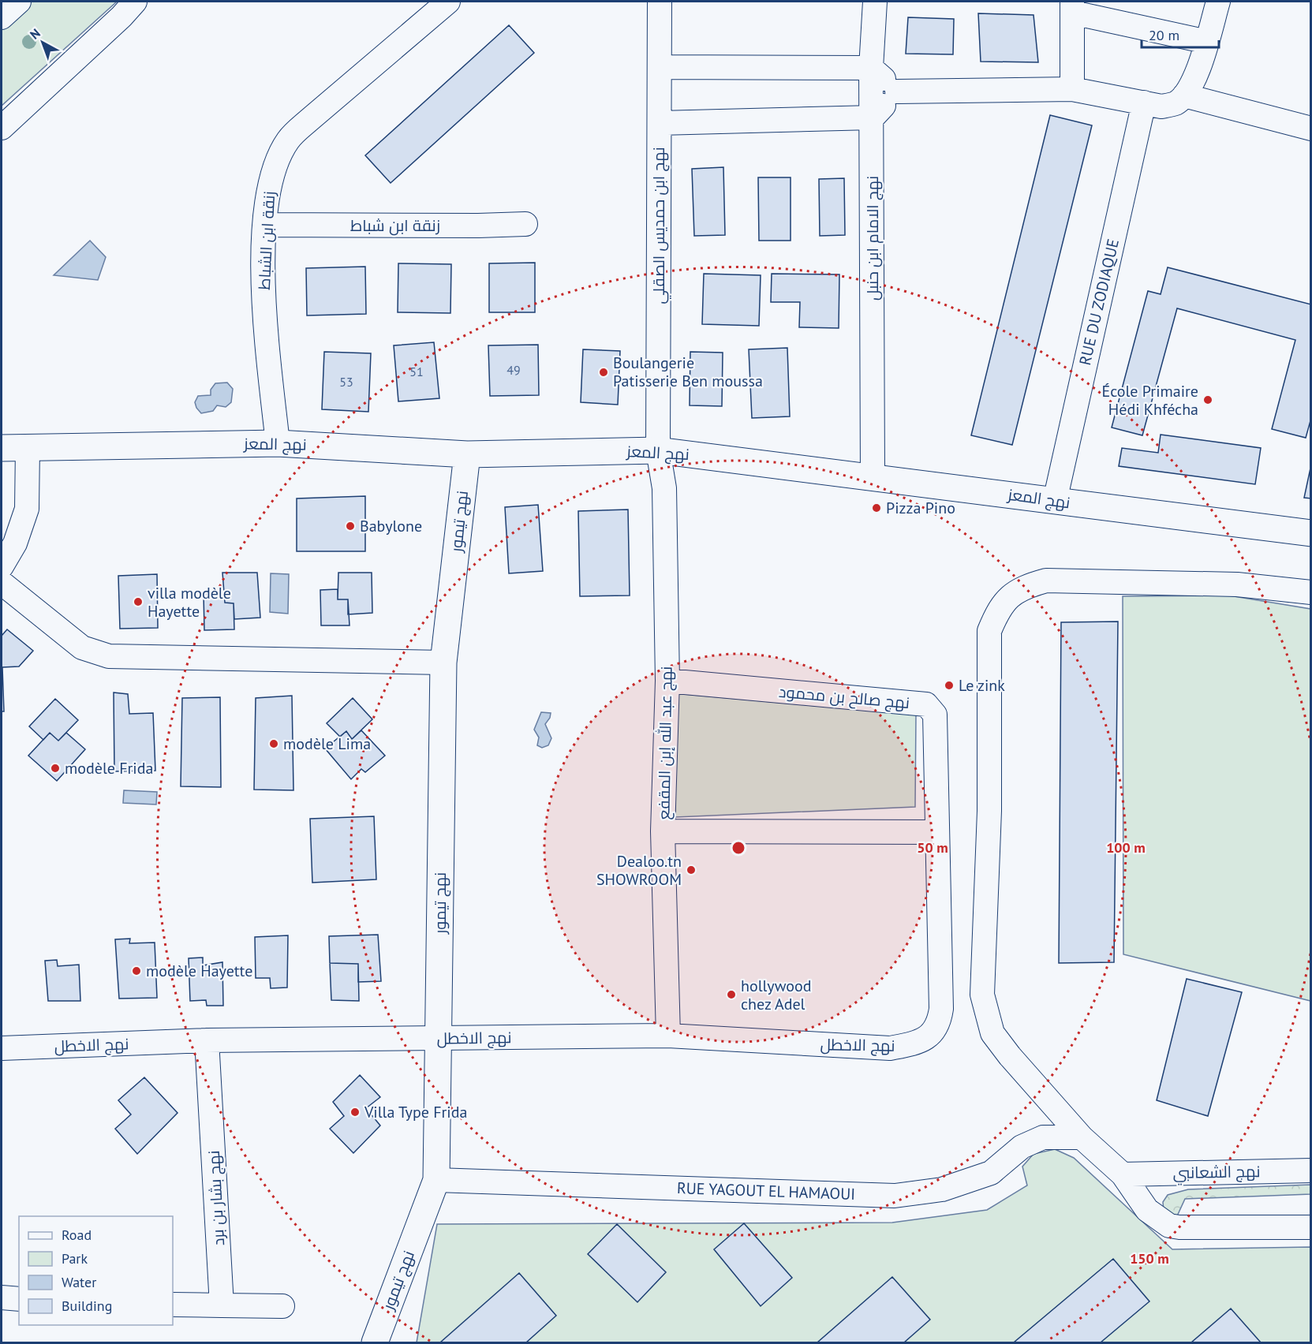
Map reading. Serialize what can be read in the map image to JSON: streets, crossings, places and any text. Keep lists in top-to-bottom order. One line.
{"streets":{"street":["زنقة ابن شباط","نهج ابن حمديس الصقلي","نهج الامام ابن حنبل","زنقة ابن الشباط","RUE DU ZODIAQUE","نهج المعز","نهج تيمور","نهج صالح بن محمود","نهج عبد الله إبن المقفع","نهج الاخطل","نهج الشعانبي","RUE YAGOUT EL HAMAOUI","نهج بشار بن برد"]},"crossings":[["زنقة ابن شباط","زنقة ابن الشباط"],["نهج ابن حمديس الصقلي","نهج المعز"],["نهج ابن حمديس الصقلي","نهج عبد الله إبن المقفع"],["نهج الامام ابن حنبل","نهج المعز"],["زنقة ابن الشباط","نهج المعز"],["RUE DU ZODIAQUE","نهج المعز"],["نهج المعز","نهج تيمور"],["نهج المعز","نهج عبد الله إبن المقفع"],["نهج تيمور","نهج الاخطل"],["نهج تيمور","RUE YAGOUT EL HAMAOUI"],["نهج صالح بن محمود","نهج عبد الله إبن المقفع"],["نهج صالح بن محمود","نهج الاخطل"],["نهج عبد الله إبن المقفع","نهج الاخطل"],["نهج الاخطل","نهج بشار بن برد"]],"places":["Boulangerie Patisserie Ben moussa","École Primaire Hédi Khfécha","Pizza Pino","Babylone","villa modèle Hayette","Le zink","modèle Lima","modèle Frida","Dealoo.tn SHOWROOM","modèle Hayette","hollywood chez Adel","Villa Type Frida"],"house_numbers":["49","51","53"],"legend":["Road","Park","Water","Building"],"scale_bar":"20 m","north":"top left","rings":["50 m","100 m","150 m"]}
